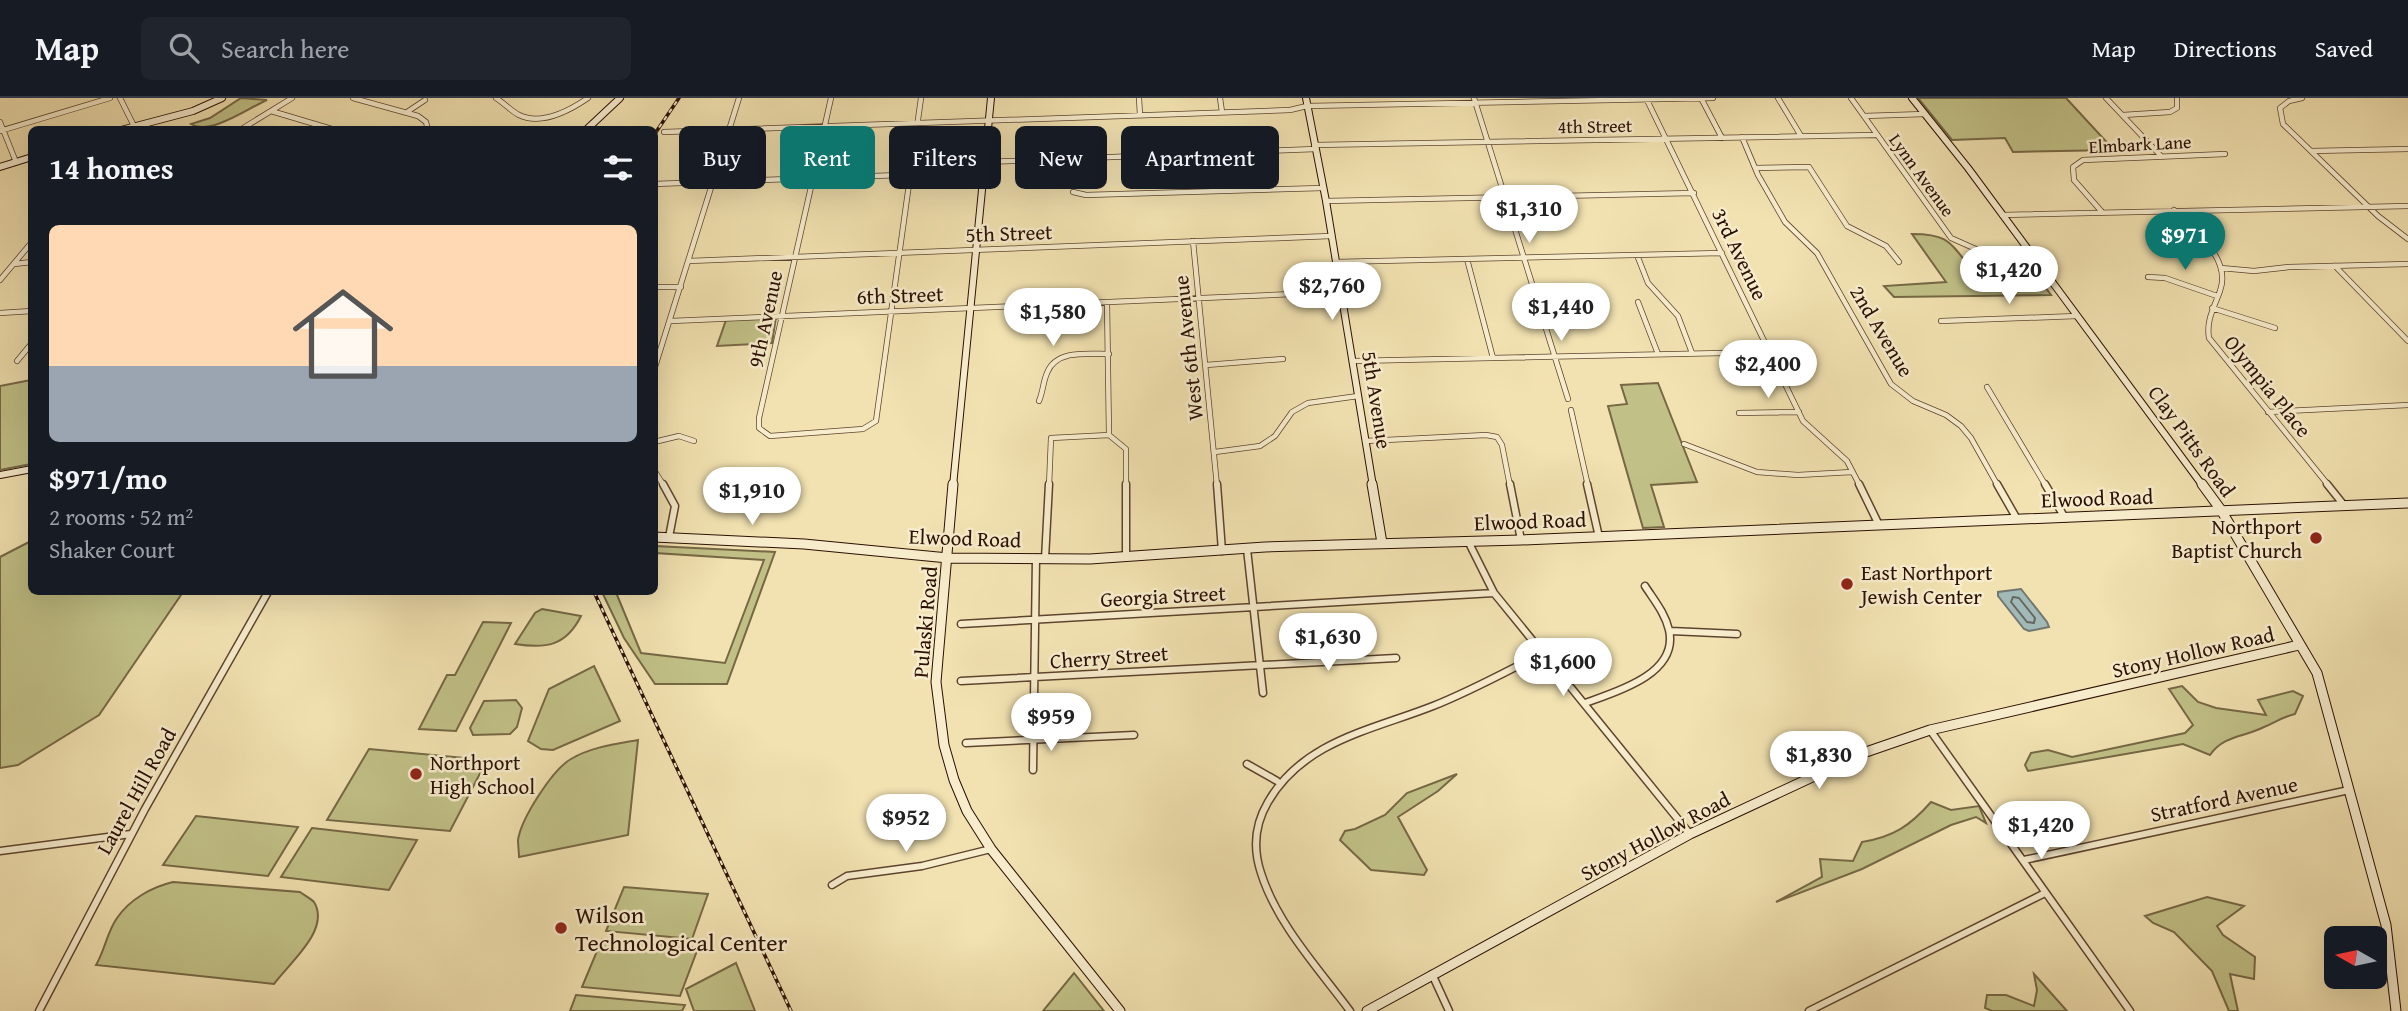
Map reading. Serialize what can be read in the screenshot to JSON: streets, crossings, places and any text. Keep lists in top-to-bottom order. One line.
{"streets":{"main road":["5th Avenue","Clay Pitts Road","Elwood Road","Pulaski Road","Stony Hollow Road"],"street":["4th Street","Elmbark Lane","Lynn Avenue","5th Street","3rd Avenue","6th Street","9th Avenue","2nd Avenue","West 6th Avenue","Olympia Place","Georgia Street","Cherry Street","Laurel Hill Road","Stratford Avenue"]},"crossings":[["4th Street","Lynn Avenue"],["4th Street","3rd Avenue"],["4th Street","2nd Avenue"],["4th Street","5th Avenue"],["Lynn Avenue","Clay Pitts Road"],["5th Street","9th Avenue"],["5th Street","West 6th Avenue"],["5th Street","5th Avenue"],["5th Street","Pulaski Road"],["3rd Avenue","Elwood Road"],["6th Street","9th Avenue"],["6th Street","West 6th Avenue"],["6th Street","5th Avenue"],["6th Street","Pulaski Road"],["2nd Avenue","Elwood Road"],["West 6th Avenue","Elwood Road"],["Olympia Place","Elwood Road"],["5th Avenue","Elwood Road"],["Clay Pitts Road","Elwood Road"],["Clay Pitts Road","Stony Hollow Road"],["Clay Pitts Road","Stratford Avenue"],["Elwood Road","Pulaski Road"]],"places":["Northport Baptist Church","East Northport Jewish Center","Northport High School","Wilson Technological Center"],"north":"left","page":{"header":"Map","search":"Search here","nav":["Map","Directions","Saved"],"chip":["Buy","Rent","Filters","New","Apartment"],"heading":"14 homes","price":["$1,310","$971","$1,420","$2,760","$1,440","$1,580","$2,400","$1,910","$1,630","$1,600","$959","$1,830","$952","$1,420"],"list":[{"name":"$971/mo","note":"2 rooms · 52 m² · Shaker Court"}]}}
